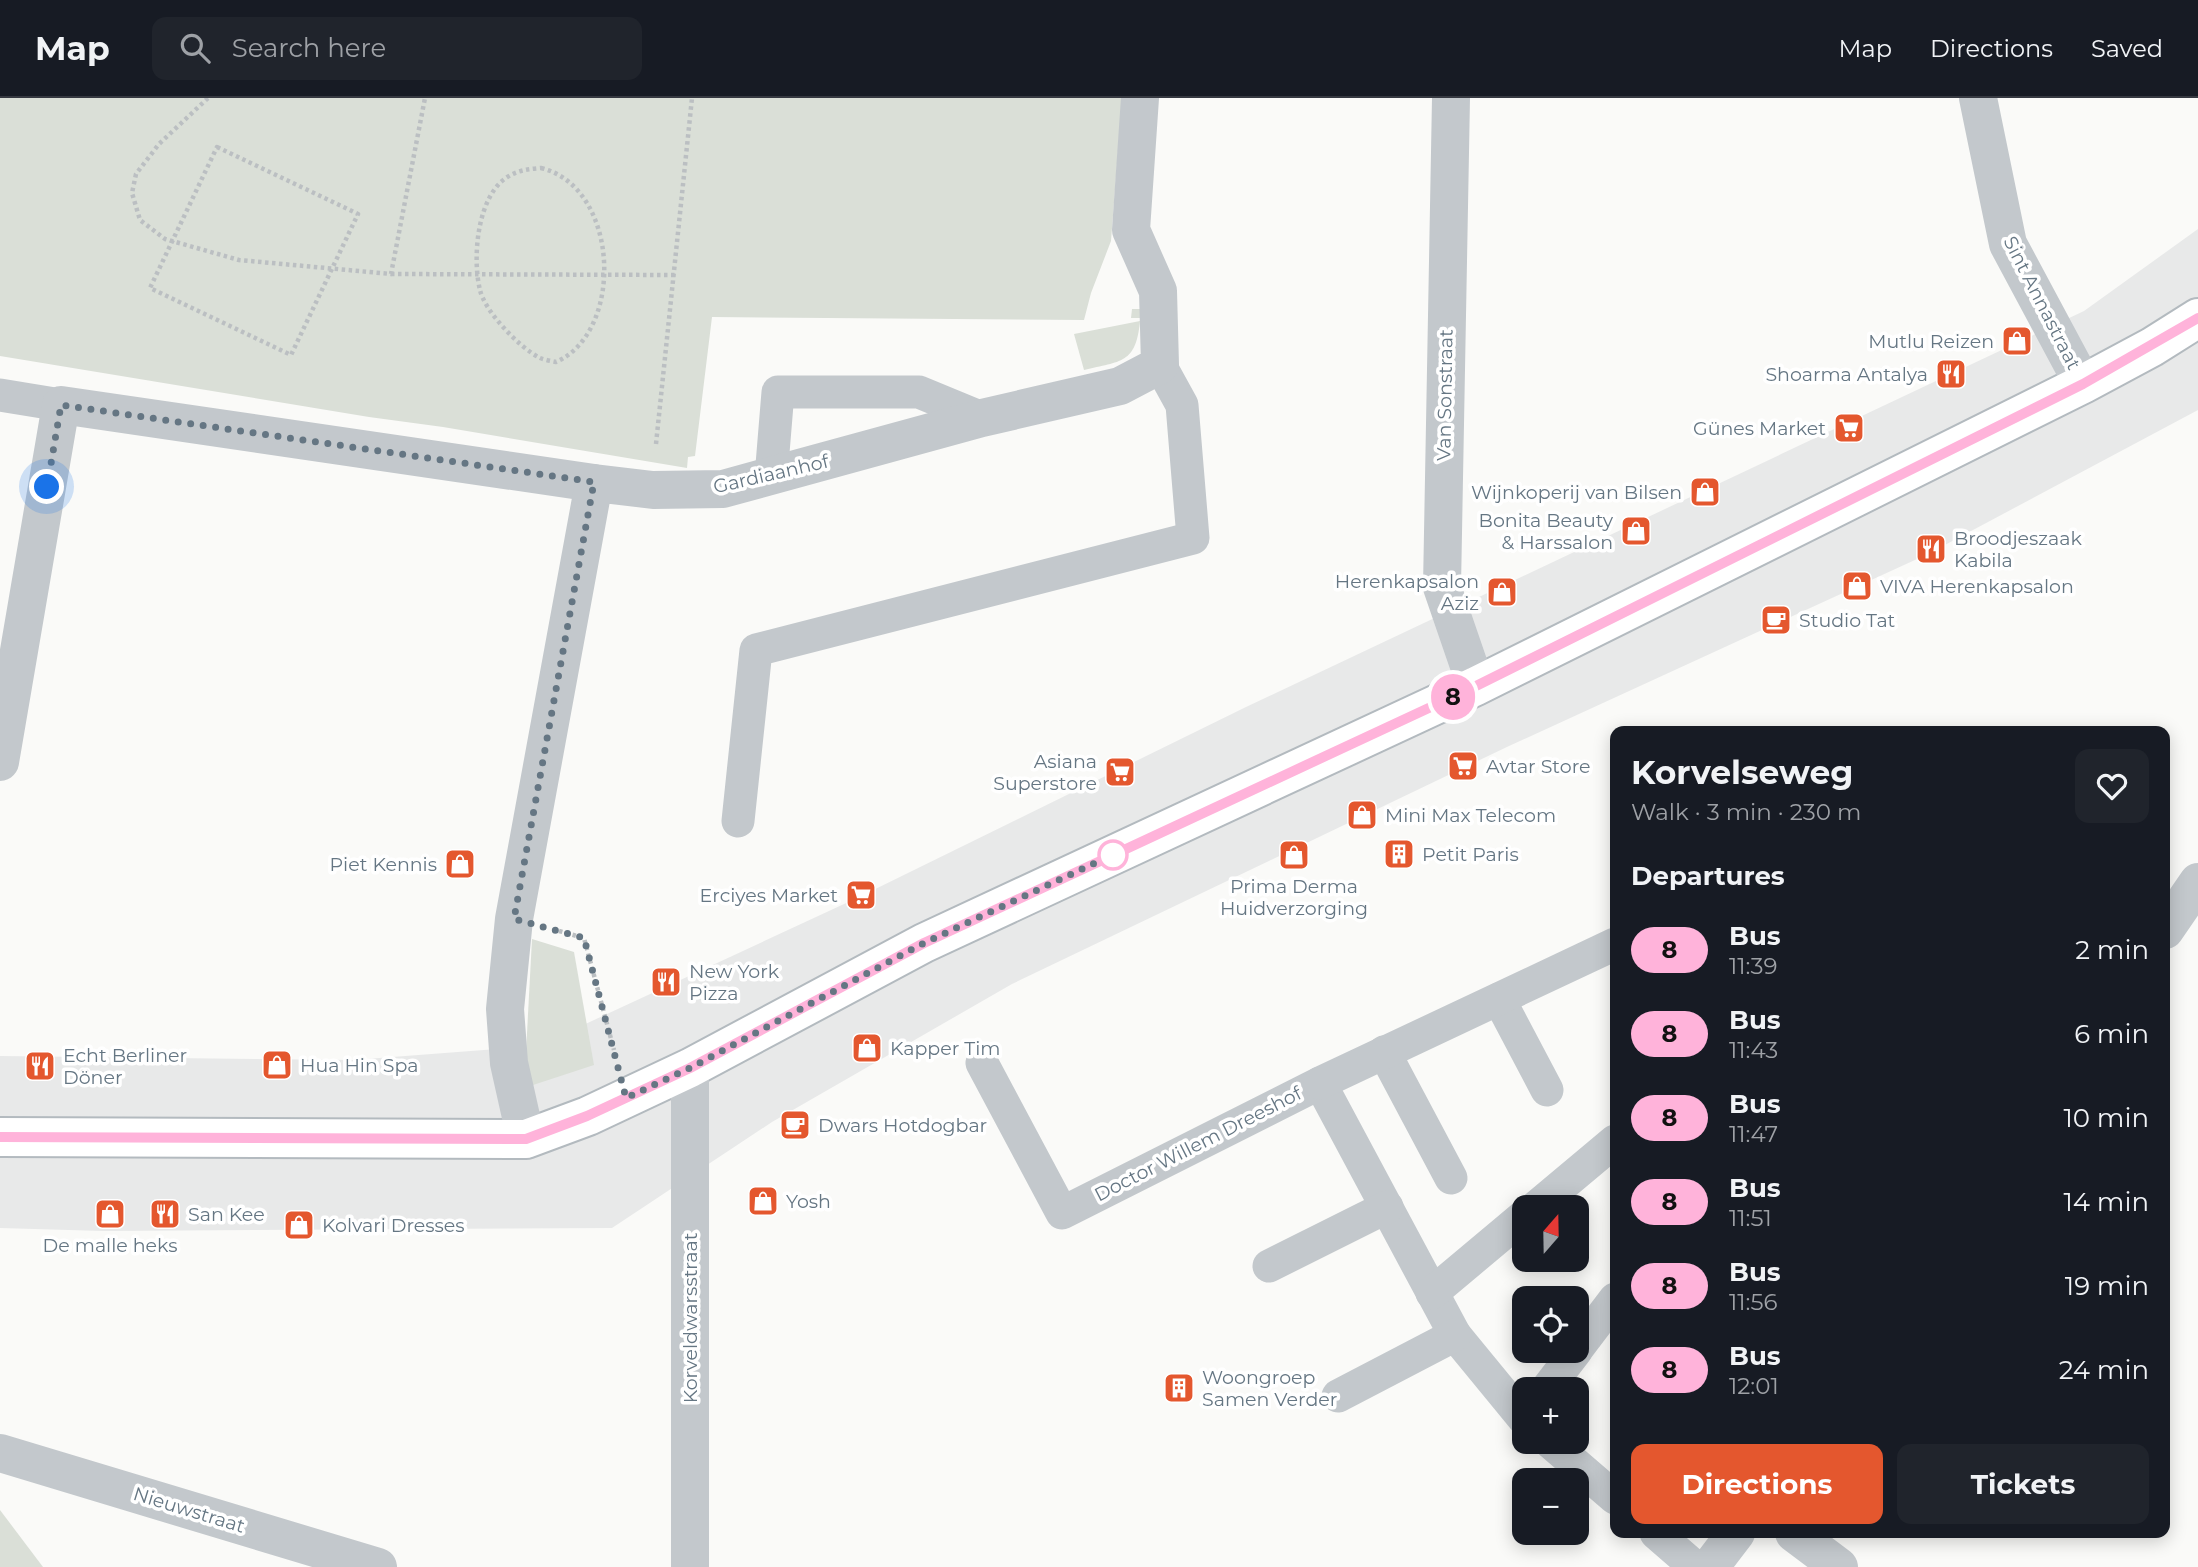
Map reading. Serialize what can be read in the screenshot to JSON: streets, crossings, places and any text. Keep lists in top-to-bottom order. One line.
{"streets":{"street":["Sint Annastraat","Van Sonstraat","Gardiaanhof","Korveldwarsstraat","Nieuwstraat"],"lane":["Doctor Willem Dreeshof"]},"places":{"shop":["Mutlu Reizen","Wijnkoperij van Bilsen","Bonita Beauty & Harssalon","VIVA Herenkapsalon","Herenkapsalon Aziz","Mini Max Telecom","Prima Derma Huidverzorging","Piet Kennis","Kapper Tim","Hua Hin Spa","Yosh","De malle heks","Kolvari Dresses"],"restaurant":["Shoarma Antalya","Broodjeszaak Kabila","New York Pizza","Echt Berliner Döner","San Kee"],"supermarket":["Günes Market","Avtar Store","Asiana Superstore","Erciyes Market"],"cafe":["Studio Tat","Dwars Hotdogbar"],"building":["Petit Paris","Woongroep Samen Verder"]},"lines":["bus line 8"],"north":"top","page":{"header":"Map","search":"Search here","nav":["Map","Directions","Saved"],"on_map":"8","heading":[["Korvelseweg","Walk · 3 min · 230 m"],"Departures"],"list":[{"mark":"8","name":"Bus","note":"11:39","value":"2 min"},{"mark":"8","name":"Bus","note":"11:43","value":"6 min"},{"mark":"8","name":"Bus","note":"11:47","value":"10 min"},{"mark":"8","name":"Bus","note":"11:51","value":"14 min"},{"mark":"8","name":"Bus","note":"11:56","value":"19 min"},{"mark":"8","name":"Bus","note":"12:01","value":"24 min"}],"map_buttons":["+","−"],"buttons":["Directions","Tickets"]}}
